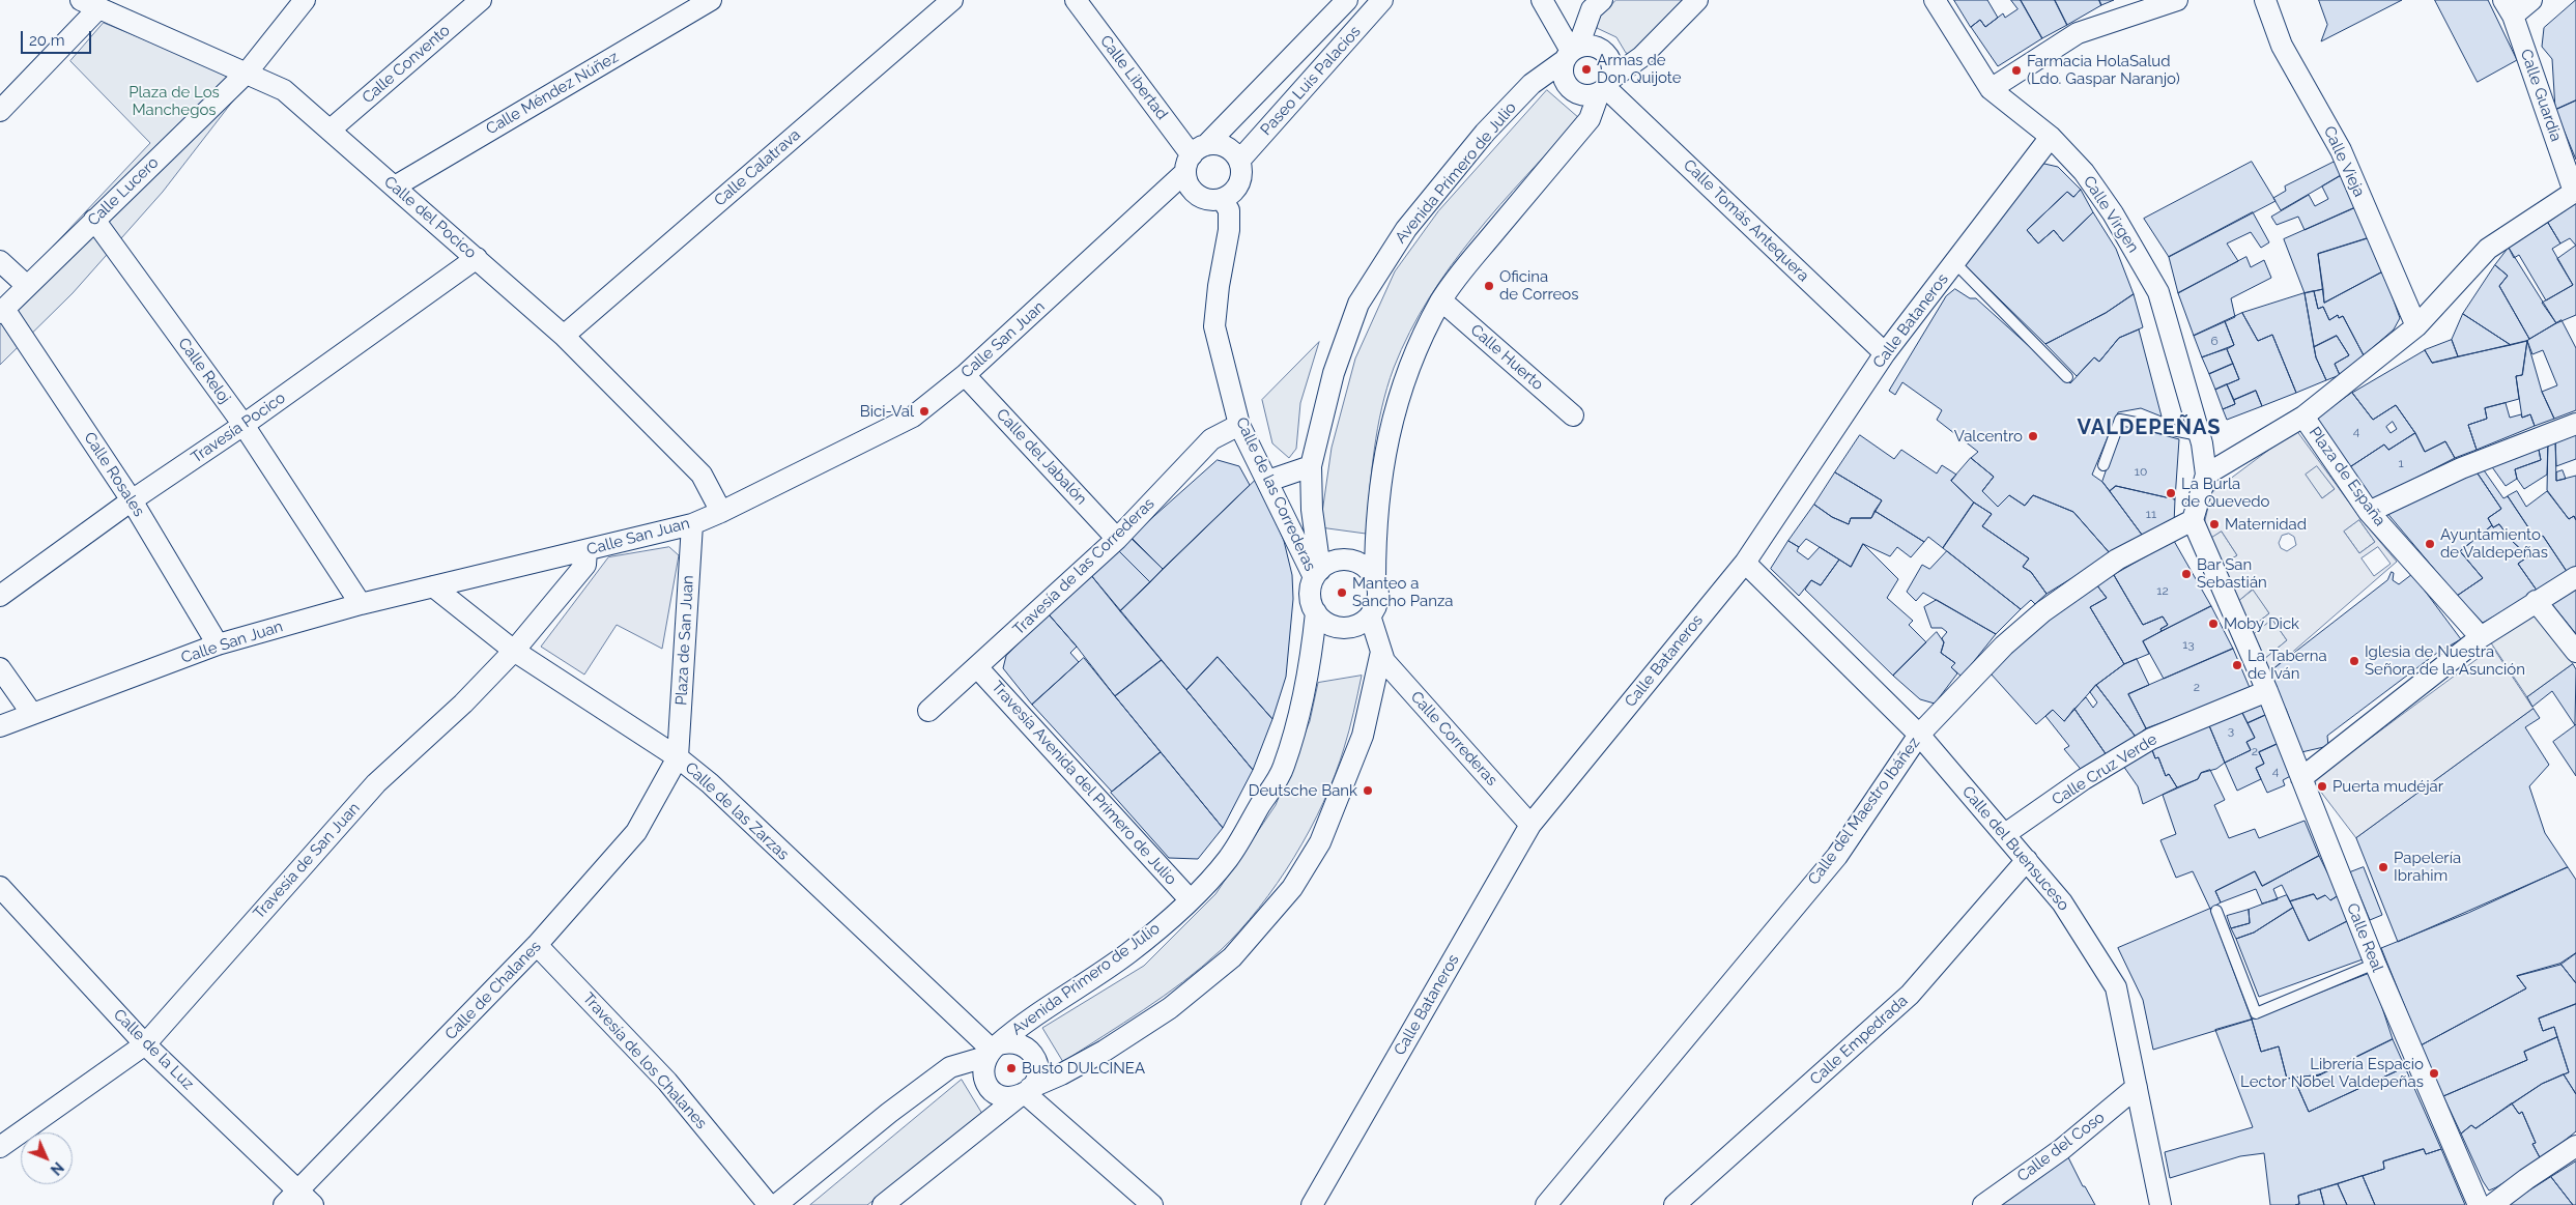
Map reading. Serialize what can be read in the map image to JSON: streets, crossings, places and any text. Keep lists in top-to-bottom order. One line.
{"streets":{"street":["Calle Convento","Calle Libertad","Paseo Luis Palacios","Calle Méndez Núñez","Calle Guardia","Calle Vieja","Calle Calatrava","Avenida Primero de Julio","Calle Lucero","Calle Virgen","Calle del Pocico","Calle Tomás Antequera","Calle Bataneros","Calle San Juan","Calle Huerto","Calle Reloj","Travesía Pocico","Calle del Jabalón","Calle Rosales","Plaza de España","Calle de las Correderas","Travesía de las Correderas","Plaza de San Juan","Calle Correderas","Calle Cruz Verde","Travesía Avenida del Primero de Julio","Calle de las Zarzas","Calle del Maestro Ibáñez","Calle del Buensuceso","Travesía de San Juan","Calle Real","Calle de Chalanes","Calle Empedrada","Calle de la Luz","Travesía de los Chalanes","Calle del Coso"]},"crossings":[["Calle Convento","Calle del Pocico"],["Calle Libertad","Paseo Luis Palacios"],["Calle Libertad","Calle San Juan"],["Calle Libertad","Calle de las Correderas"],["Paseo Luis Palacios","Calle San Juan"],["Paseo Luis Palacios","Calle de las Correderas"],["Calle Méndez Núñez","Calle del Pocico"],["Calle Calatrava","Calle del Pocico"],["Avenida Primero de Julio","Calle Tomás Antequera"],["Avenida Primero de Julio","Calle de las Correderas"],["Avenida Primero de Julio","Travesía Avenida del Primero de Julio"],["Avenida Primero de Julio","Calle de las Zarzas"],["Calle Lucero","Calle del Pocico"],["Calle Lucero","Calle Reloj"],["Calle Lucero","Calle Rosales"],["Calle Virgen","Calle Bataneros"],["Calle Virgen","Plaza de España"],["Calle del Pocico","Calle San Juan"],["Calle del Pocico","Travesía Pocico"],["Calle Tomás Antequera","Calle Bataneros"],["Calle Bataneros","Calle Correderas"],["Calle Bataneros","Calle del Buensuceso"],["Calle San Juan","Calle Reloj"],["Calle San Juan","Calle del Jabalón"],["Calle San Juan","Calle Rosales"],["Calle San Juan","Calle de las Correderas"],["Calle San Juan","Plaza de San Juan"],["Calle San Juan","Calle de las Zarzas"],["Calle San Juan","Travesía de San Juan"],["Calle Reloj","Travesía Pocico"],["Travesía Pocico","Calle Rosales"],["Calle del Jabalón","Travesía de las Correderas"],["Calle de las Correderas","Travesía de las Correderas"],["Travesía de las Correderas","Travesía Avenida del Primero de Julio"],["Plaza de San Juan","Calle de las Zarzas"],["Plaza de San Juan","Calle de Chalanes"],["Calle Cruz Verde","Calle del Buensuceso"],["Calle Cruz Verde","Calle Real"],["Calle de las Zarzas","Travesía de San Juan"],["Calle de las Zarzas","Calle de Chalanes"],["Calle del Maestro Ibáñez","Calle del Buensuceso"],["Calle del Maestro Ibáñez","Calle Real"],["Calle del Buensuceso","Calle Empedrada"],["Calle del Buensuceso","Calle del Coso"],["Travesía de San Juan","Calle de la Luz"],["Calle de Chalanes","Calle de la Luz"],["Calle de Chalanes","Travesía de los Chalanes"]],"districts":["VALDEPEÑAS"],"parks":["Plaza de Los Manchegos"],"places":["Armas de Don Quijote","Farmacia HolaSalud (Ldo. Gaspar Naranjo)","Oficina de Correos","Bici-Val","Valcentro","La Burla de Quevedo","Maternidad","Ayuntamiento de Valdepeñas","Bar San Sebastián","Manteo a Sancho Panza","Moby Dick","Iglesia de Nuestra Señora de la Asunción","La Taberna de Iván","Puerta mudéjar","Deutsche Bank","Papelería Ibrahim","Busto DULCINEA","Librería Espacio Lector Nobel Valdepeñas"],"house_numbers":["6","4","1","10","11","12","13","2","3","2","4"],"scale_bar":"20 m","north":"bottom right"}
